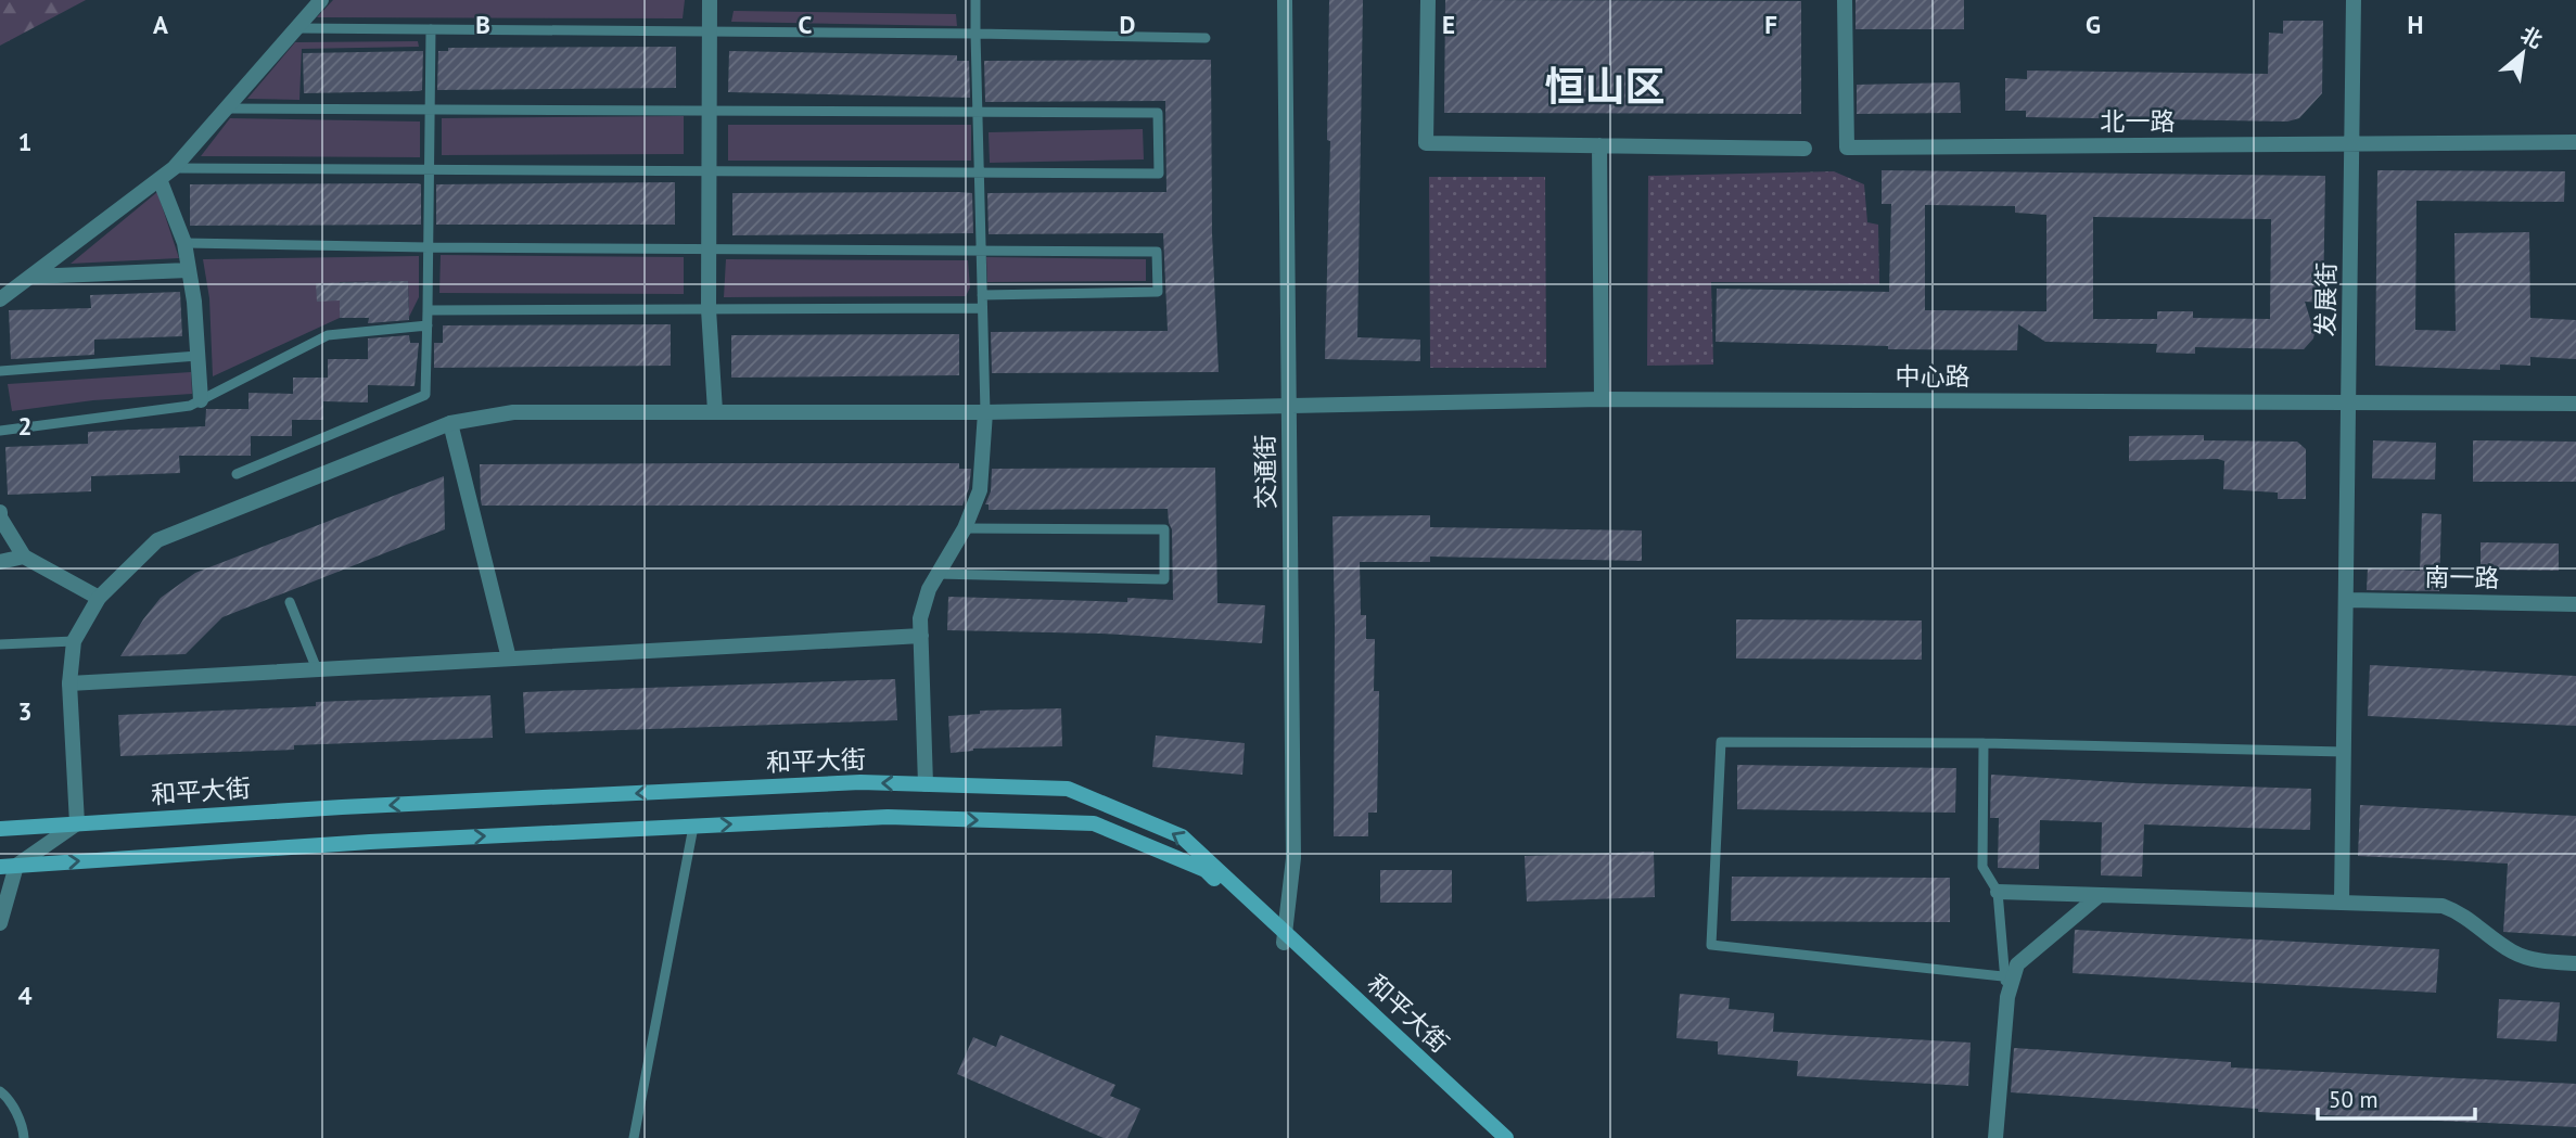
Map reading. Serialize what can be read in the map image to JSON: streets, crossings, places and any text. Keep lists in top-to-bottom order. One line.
{"streets":{"main road":["和平大街"],"street":["北一路","发展街","中心路","交通街","南一路"]},"crossings":[["北一路","发展街"],["发展街","中心路"],["发展街","南一路"],["中心路","交通街"],["交通街","和平大街"]],"districts":["恒山区"],"scale_bar":"50 m","north":"top right","grid":{"columns":["A","B","C","D","E","F","G","H"],"rows":["1","2","3","4"]}}
